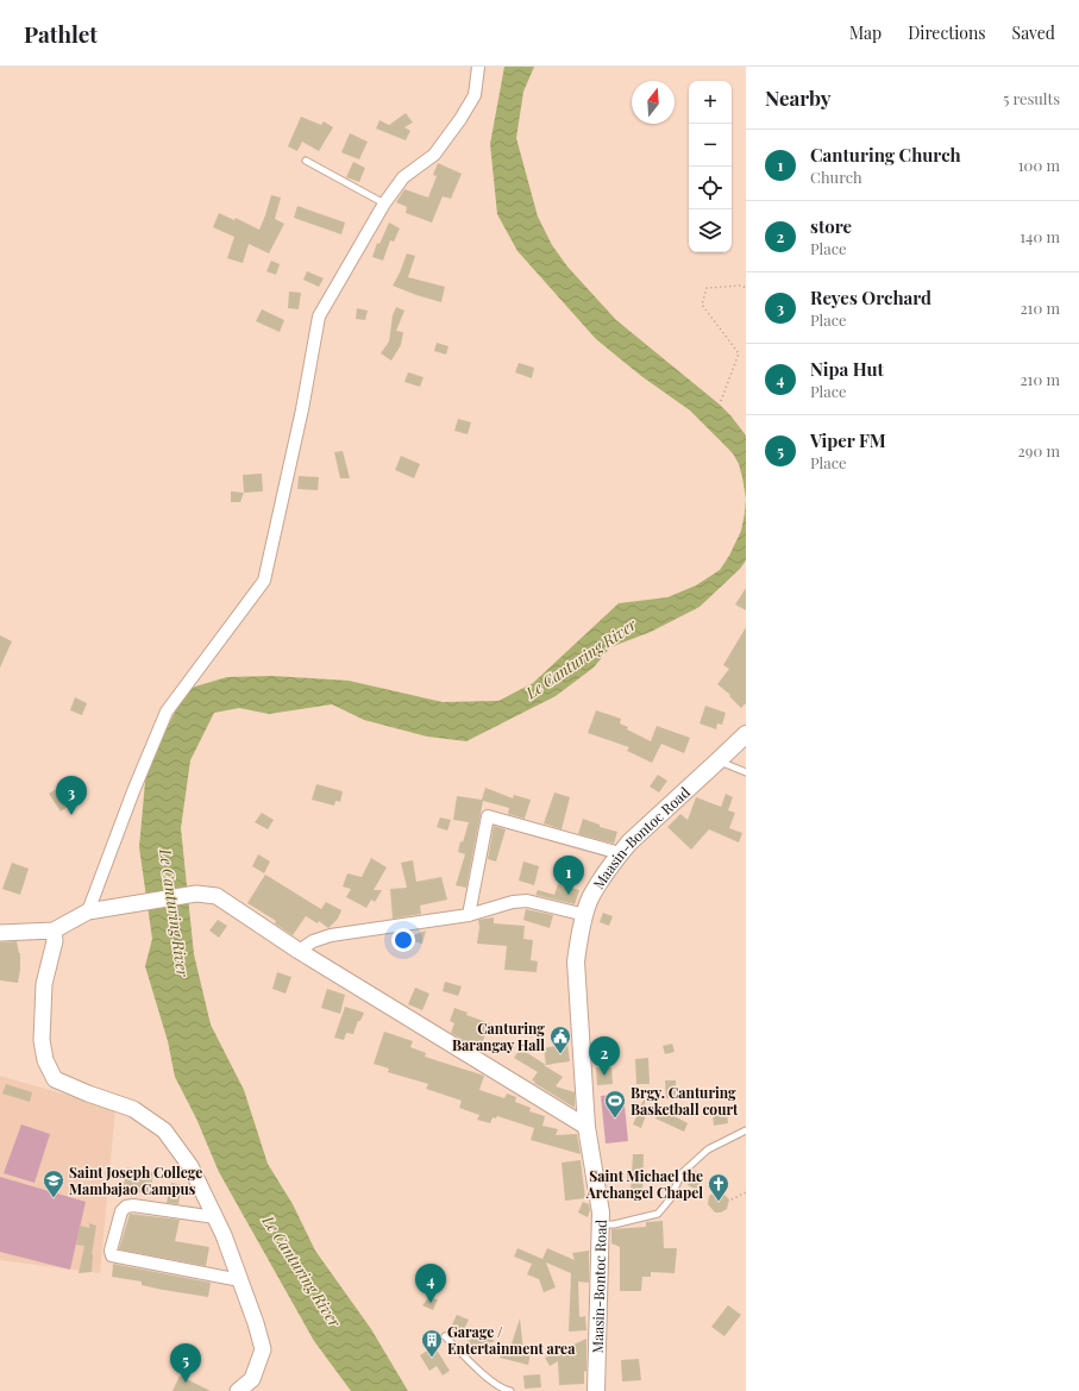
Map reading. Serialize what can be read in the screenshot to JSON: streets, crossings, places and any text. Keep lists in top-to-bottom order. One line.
{"streets":{"main road":["Maasin-Bontoc Road"]},"water":["Le Canturing River"],"places":{"public building":["Canturing Barangay Hall"],"sports":["Brgy. Canturing Basketball court"],"school or university":["Saint Joseph College Mambajao Campus"],"church":["Saint Michael the Archangel Chapel"],"building":["Garage / Entertainment area"]},"north":"top","page":{"header":"Pathlet","nav":["Map","Directions","Saved"],"heading":["Nearby","5 results"],"map_buttons":["+","−"],"list":[{"mark":"1","name":"Canturing Church","note":"Church","value":"100 m"},{"mark":"2","name":"store","note":"Place","value":"140 m"},{"mark":"3","name":"Reyes Orchard","note":"Place","value":"210 m"},{"mark":"4","name":"Nipa Hut","note":"Place","value":"210 m"},{"mark":"5","name":"Viper FM","note":"Place","value":"290 m"}],"pins":["3","1","2","4","5"]}}
